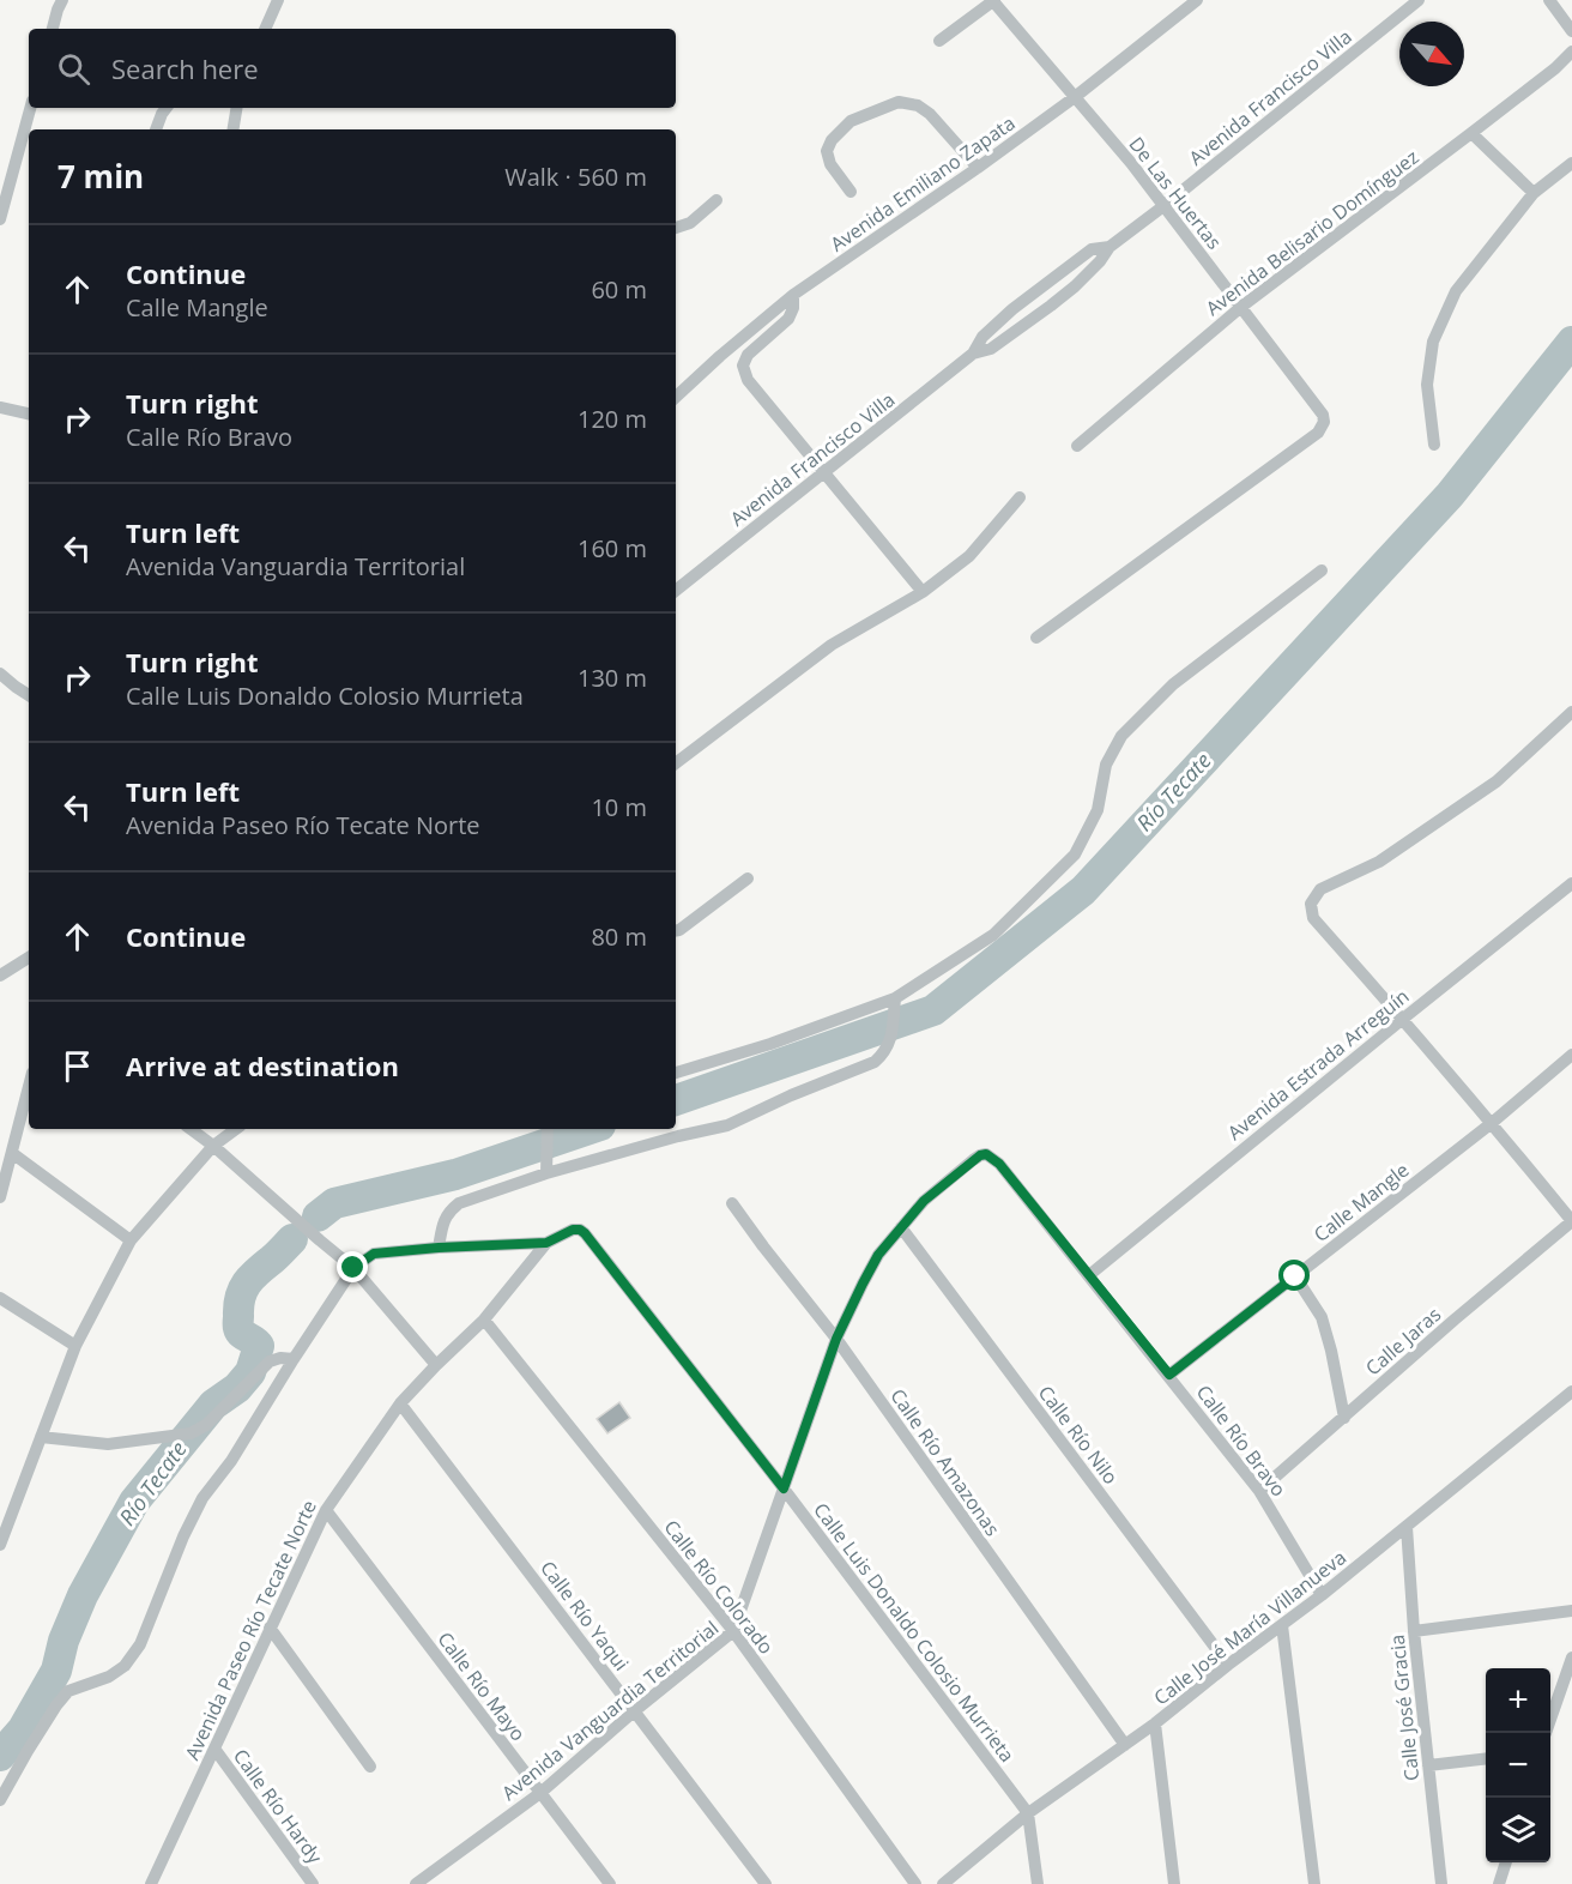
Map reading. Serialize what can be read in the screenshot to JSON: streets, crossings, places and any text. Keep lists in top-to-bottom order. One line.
{"streets":{"street":["Avenida Francisco Villa","Avenida Emiliano Zapata","De Las Huertas","Avenida Belisario Domínguez","Avenida Estrada Arreguín","Calle Mangle","Calle Jaras","Calle Río Nilo","Calle Río Bravo","Calle Río Amazonas","Calle Río Colorado","Calle Río Yaqui","Calle José María Villanueva","Avenida Paseo Río Tecate Norte","Calle Luis Donaldo Colosio Murrieta","Calle Río Mayo","Calle José Gracia","Avenida Vanguardia Territorial","Calle Río Hardy"]},"crossings":[["Avenida Francisco Villa","De Las Huertas"],["Avenida Emiliano Zapata","De Las Huertas"],["De Las Huertas","Avenida Belisario Domínguez"],["Avenida Estrada Arreguín","Calle Río Bravo"],["Calle Mangle","Calle Río Bravo"],["Calle Jaras","Calle Río Bravo"],["Calle Río Nilo","Calle José María Villanueva"],["Calle Río Nilo","Avenida Vanguardia Territorial"],["Calle Río Bravo","Calle José María Villanueva"],["Calle Río Bravo","Avenida Vanguardia Territorial"],["Calle Río Amazonas","Calle José María Villanueva"],["Calle Río Amazonas","Avenida Vanguardia Territorial"],["Calle Río Colorado","Avenida Paseo Río Tecate Norte"],["Calle Río Colorado","Avenida Vanguardia Territorial"],["Calle Río Yaqui","Avenida Paseo Río Tecate Norte"],["Calle Río Yaqui","Avenida Vanguardia Territorial"],["Calle José María Villanueva","Calle Luis Donaldo Colosio Murrieta"],["Calle José María Villanueva","Calle José Gracia"],["Avenida Paseo Río Tecate Norte","Calle Luis Donaldo Colosio Murrieta"],["Avenida Paseo Río Tecate Norte","Calle Río Mayo"],["Avenida Paseo Río Tecate Norte","Calle Río Hardy"],["Calle Luis Donaldo Colosio Murrieta","Avenida Vanguardia Territorial"],["Calle Río Mayo","Avenida Vanguardia Territorial"]],"water":["Río Tecate"],"north":"bottom right","page":{"search":"Search here","heading":["7 min","Walk · 560 m"],"list":[["Continue","Calle Mangle","60 m"],["Turn right","Calle Río Bravo","120 m"],["Turn left","Avenida Vanguardia Territorial","160 m"],["Turn right","Calle Luis Donaldo Colosio Murrieta","130 m"],["Turn left","Avenida Paseo Río Tecate Norte","10 m"],["Continue","80 m"],"Arrive at destination"],"map_buttons":["+","−"]}}
